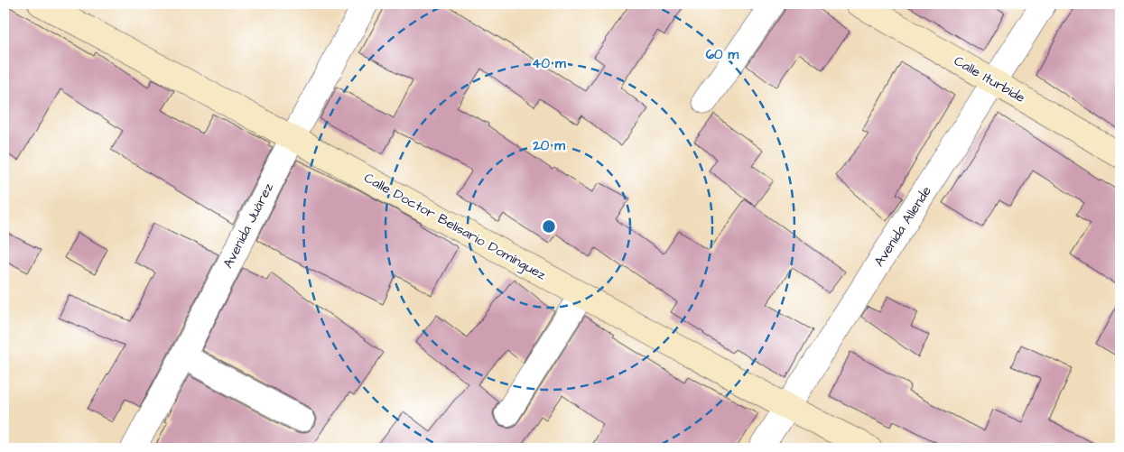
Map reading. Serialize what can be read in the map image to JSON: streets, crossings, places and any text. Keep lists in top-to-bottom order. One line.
{"streets":{"street":["Calle Iturbide","Avenida Juárez","Calle Doctor Belisario Domínguez","Avenida Allende"]},"crossings":[["Calle Iturbide","Avenida Allende"],["Avenida Juárez","Calle Doctor Belisario Domínguez"],["Calle Doctor Belisario Domínguez","Avenida Allende"]],"rings":["60 m","40 m","20 m"]}
